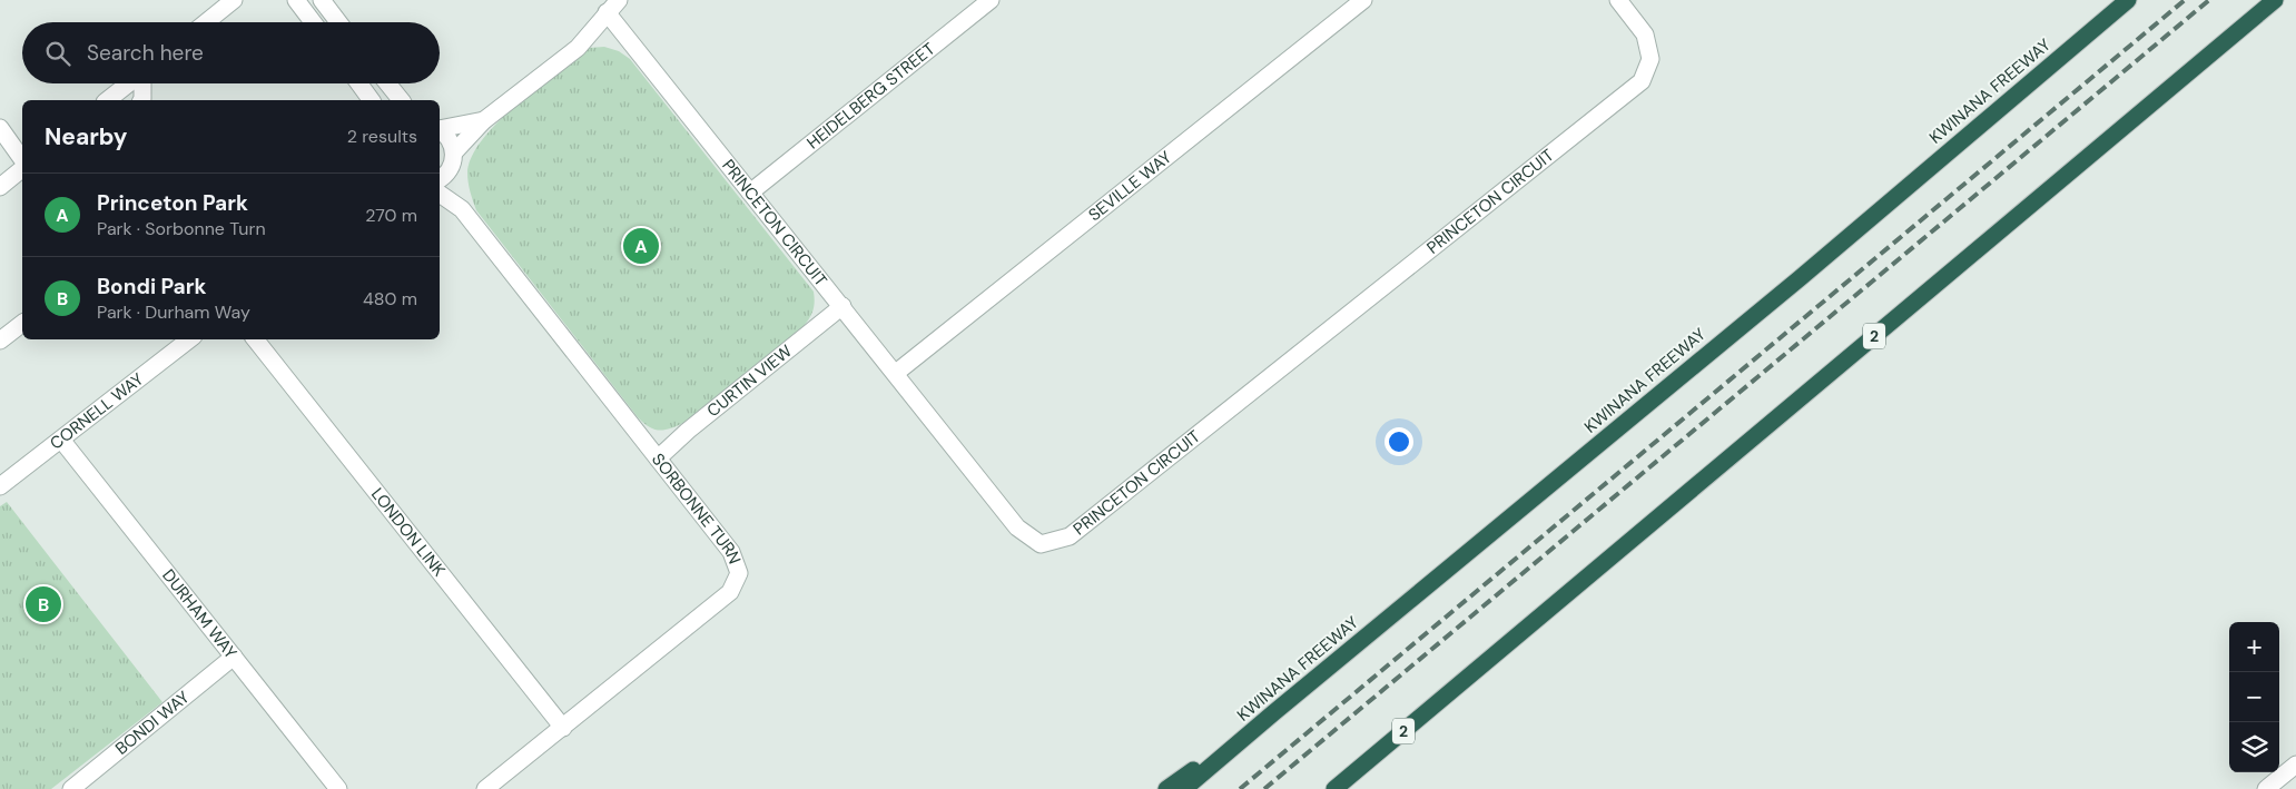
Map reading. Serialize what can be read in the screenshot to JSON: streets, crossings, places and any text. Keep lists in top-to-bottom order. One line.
{"streets":{"highway":["KWINANA FREEWAY","2"],"street":["HEIDELBERG STREET","SEVILLE WAY","PRINCETON CIRCUIT","CURTIN VIEW","CORNELL WAY","SORBONNE TURN","LONDON LINK","DURHAM WAY","BONDI WAY"]},"crossings":[["HEIDELBERG STREET","PRINCETON CIRCUIT"],["SEVILLE WAY","PRINCETON CIRCUIT"],["PRINCETON CIRCUIT","CURTIN VIEW"],["CURTIN VIEW","SORBONNE TURN"],["CORNELL WAY","DURHAM WAY"],["SORBONNE TURN","LONDON LINK"],["DURHAM WAY","BONDI WAY"]],"page":{"search":"Search here","heading":["Nearby","2 results"],"list":[{"mark":"A","name":"Princeton Park","note":"Park · Sorbonne Turn","value":"270 m"},{"mark":"B","name":"Bondi Park","note":"Park · Durham Way","value":"480 m"}],"pins":["A","B"],"map_buttons":["+","−"]}}
